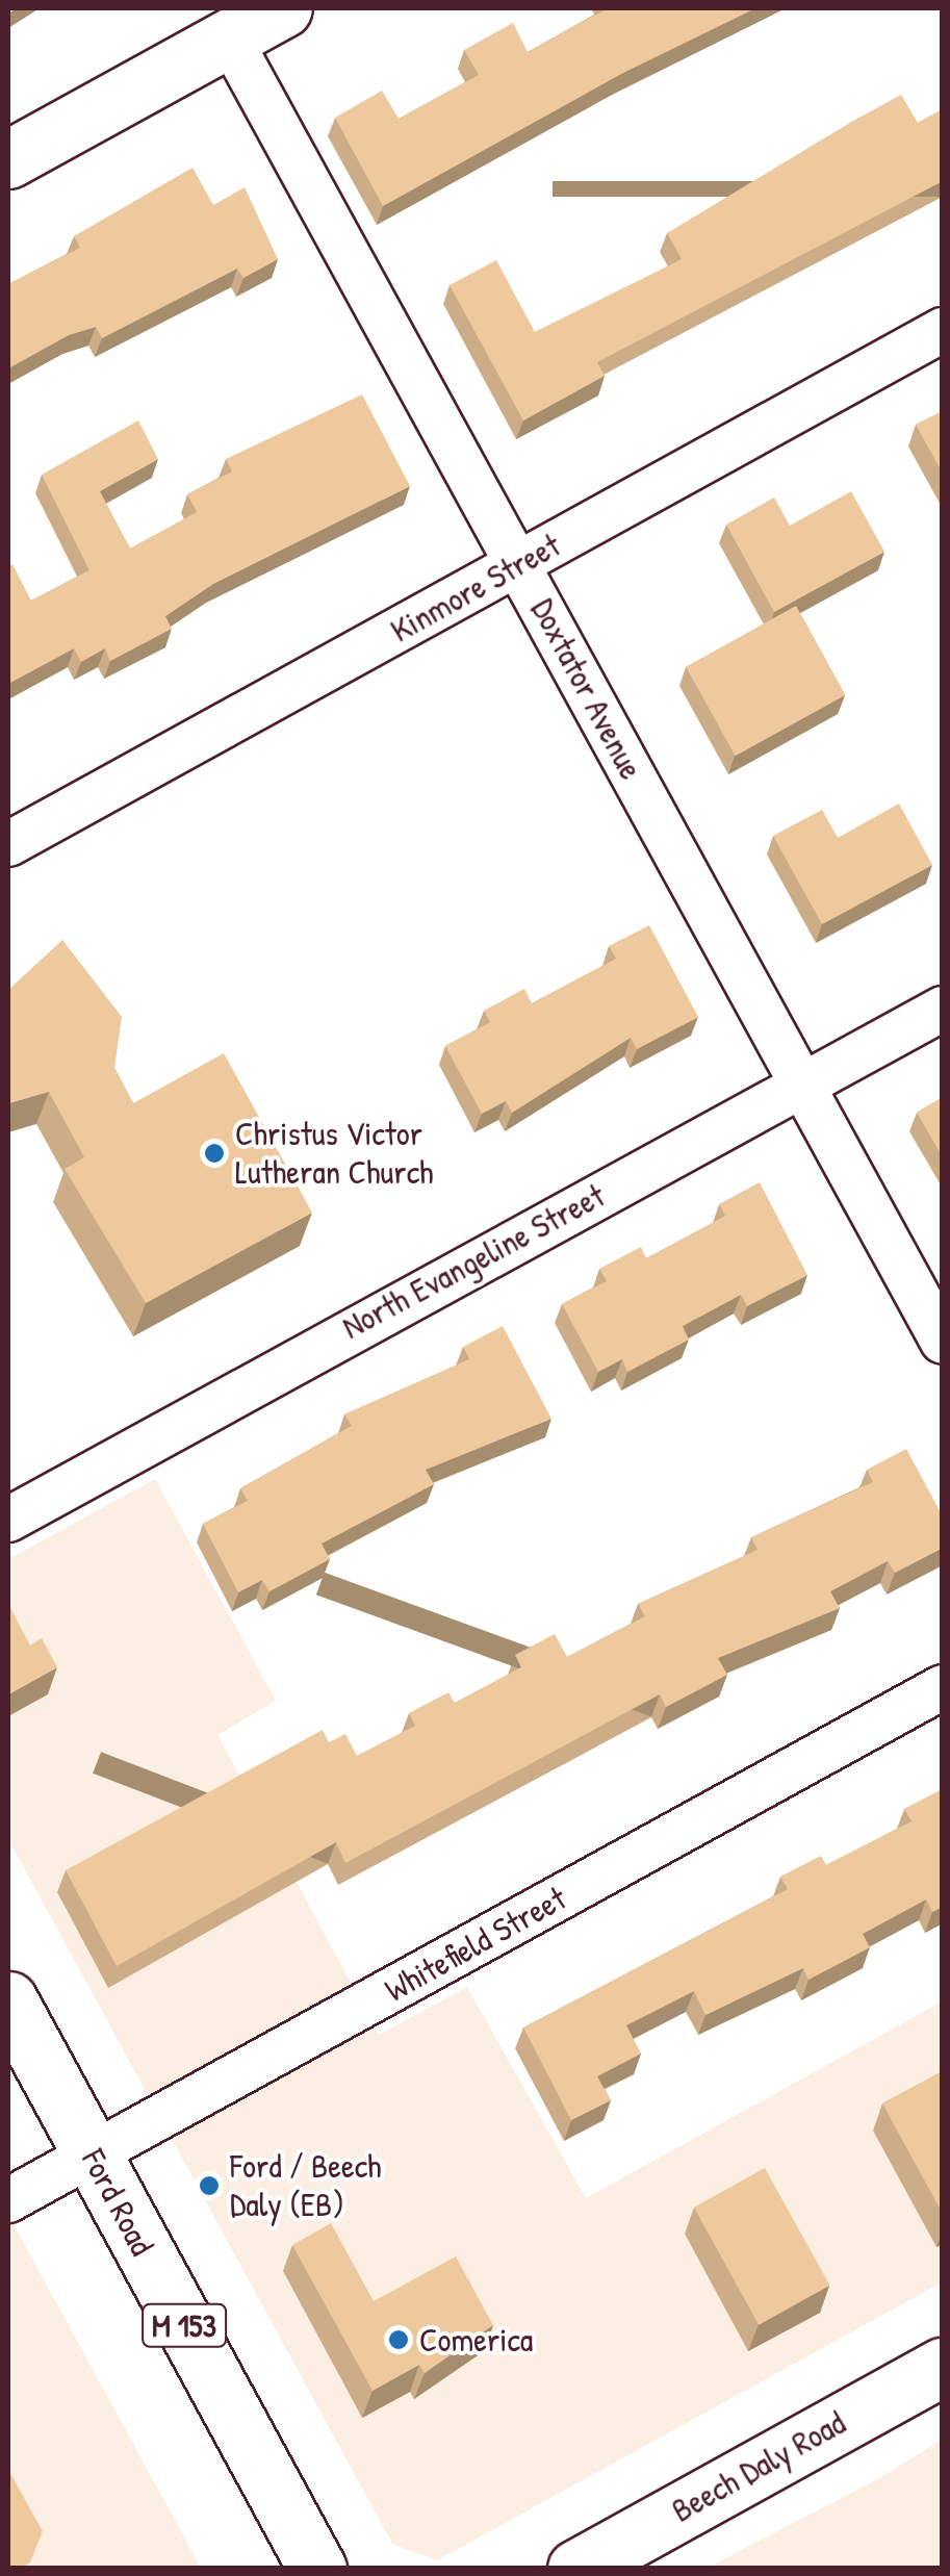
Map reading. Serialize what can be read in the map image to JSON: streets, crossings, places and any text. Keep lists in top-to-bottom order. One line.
{"streets":{"main road":["Ford Road","M 153","Beech Daly Road"],"street":["Kinmore Street","Doxtator Avenue","North Evangeline Street","Whitefield Street"]},"crossings":[["Kinmore Street","Doxtator Avenue"],["Doxtator Avenue","North Evangeline Street"],["Whitefield Street","Ford Road"]],"places":["Christus Victor Lutheran Church","Ford / Beech Daly (EB)","Comerica"]}
